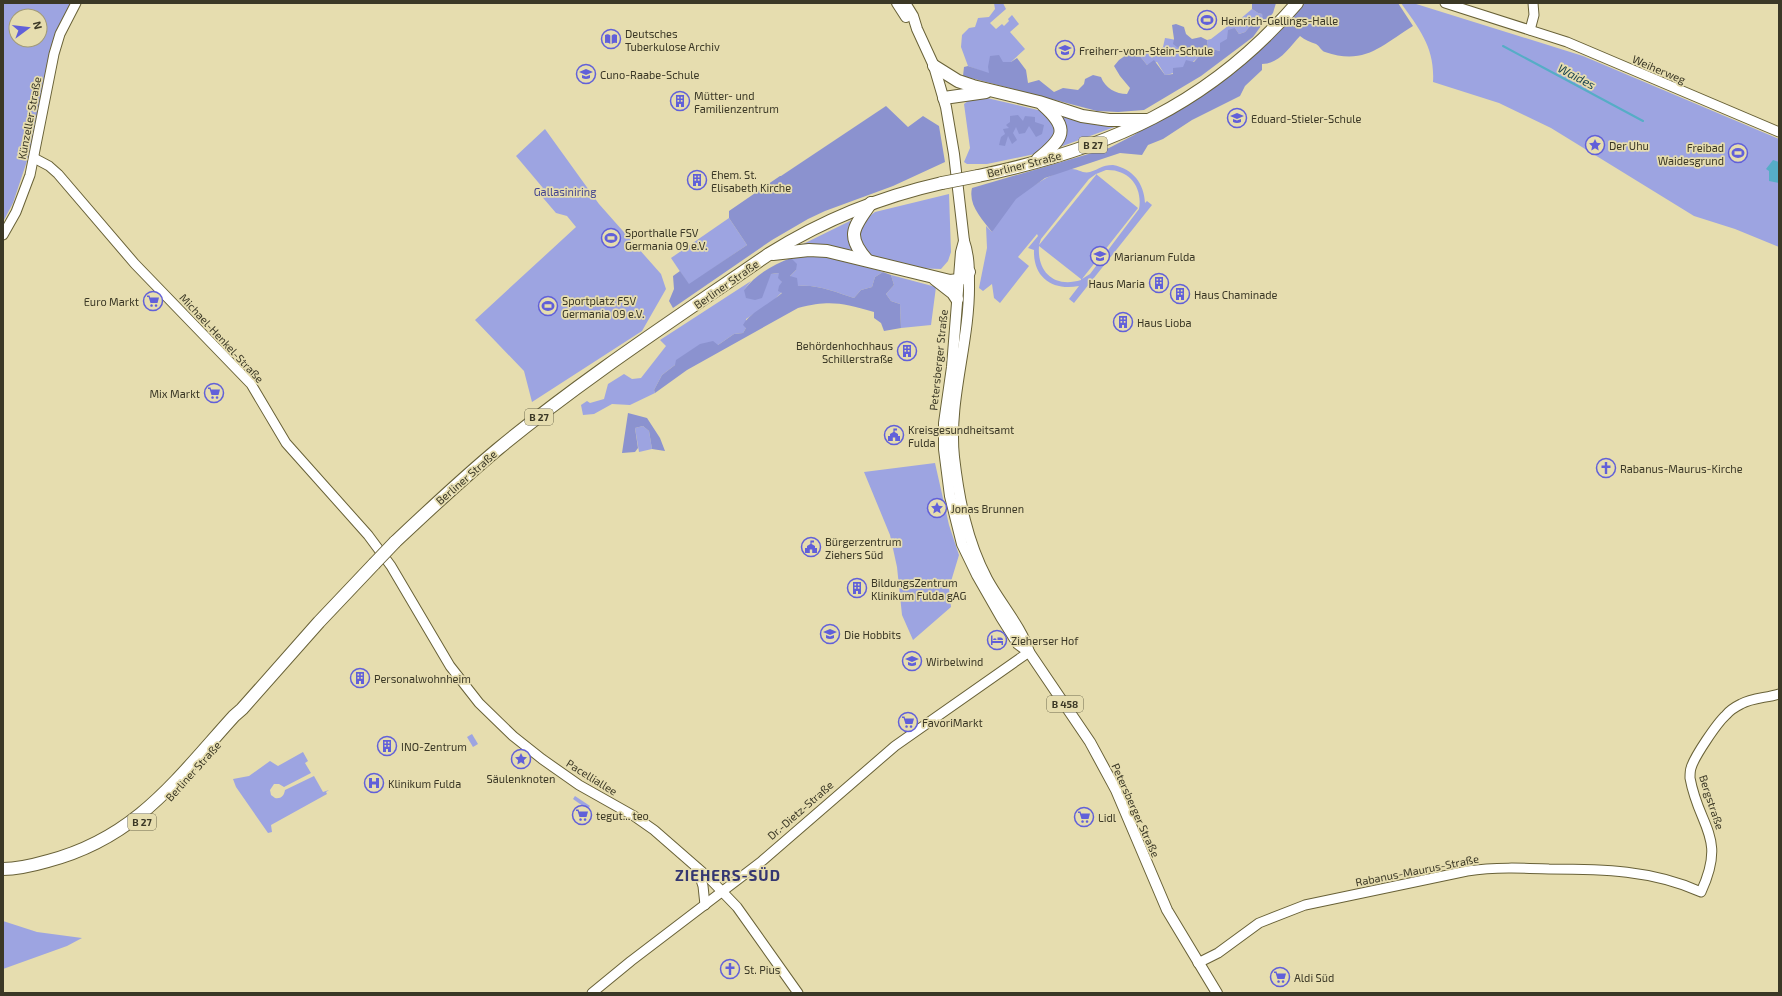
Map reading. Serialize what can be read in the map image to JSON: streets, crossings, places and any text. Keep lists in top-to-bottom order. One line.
{"streets":{"highway":["B 27","Berliner Straße"],"main road":["Weiherweg","Künzeller Straße","Michael-Henkel-Straße","Petersberger Straße","B 458","Pacelliallee","Bergstraße","Dr.-Dietz-Straße","Rabanus-Maurus-Straße"]},"crossings":[["Künzeller Straße","Michael-Henkel-Straße"],["Michael-Henkel-Straße","Pacelliallee"],["Petersberger Straße","B 458"],["Petersberger Straße","Dr.-Dietz-Straße"],["Petersberger Straße","Rabanus-Maurus-Straße"],["B 458","Rabanus-Maurus-Straße"],["Pacelliallee","Dr.-Dietz-Straße"],["Bergstraße","Rabanus-Maurus-Straße"]],"districts":["ZIEHERS-SÜD"],"water":["Waides"],"parks":["Gallasiniring"],"places":{"sports":["Heinrich-Gellings-Halle","Freibad Waidesgrund","Sporthalle FSV Germania 09 e.V.","Sportplatz FSV Germania 09 e.V."],"library":["Deutsches Tuberkulose Archiv"],"school or university":["Freiherr-vom-Stein-Schule","Cuno-Raabe-Schule","Eduard-Stieler-Schule","Marianum Fulda","Die Hobbits","Wirbelwind"],"building":["Mütter- und Familienzentrum","Ehem. St. Elisabeth Kirche","Haus Maria","Haus Chaminade","Haus Lioba","Behördenhochhaus Schillerstraße","BildungsZentrum Klinikum Fulda gAG","Personalwohnheim","INO-Zentrum"],"place":["Der Uhu","Jonas Brunnen","Säulenknoten"],"supermarket":["Euro Markt","Mix Markt","FavoriMarkt","tegut... teo","Lidl","Aldi Süd"],"public building":["Kreisgesundheitsamt Fulda","Bürgerzentrum Ziehers Süd"],"church":["Rabanus-Maurus-Kirche","St. Pius"],"hotel":["Zieherser Hof"],"hospital":["Klinikum Fulda"]},"north":"right"}
